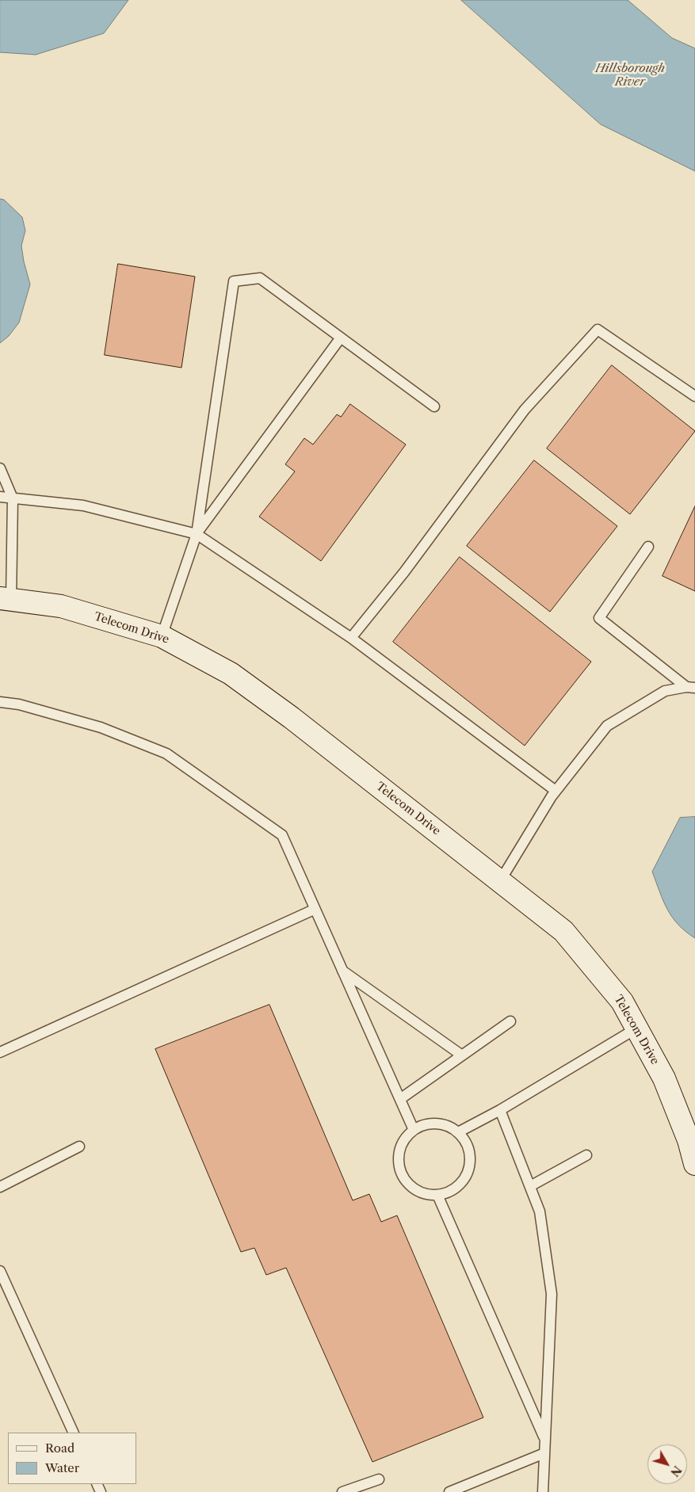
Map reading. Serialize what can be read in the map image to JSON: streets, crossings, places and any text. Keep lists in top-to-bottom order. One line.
{"streets":{"street":["Telecom Drive"]},"water":["Hillsborough River"],"legend":["Road","Water"],"north":"bottom right"}
